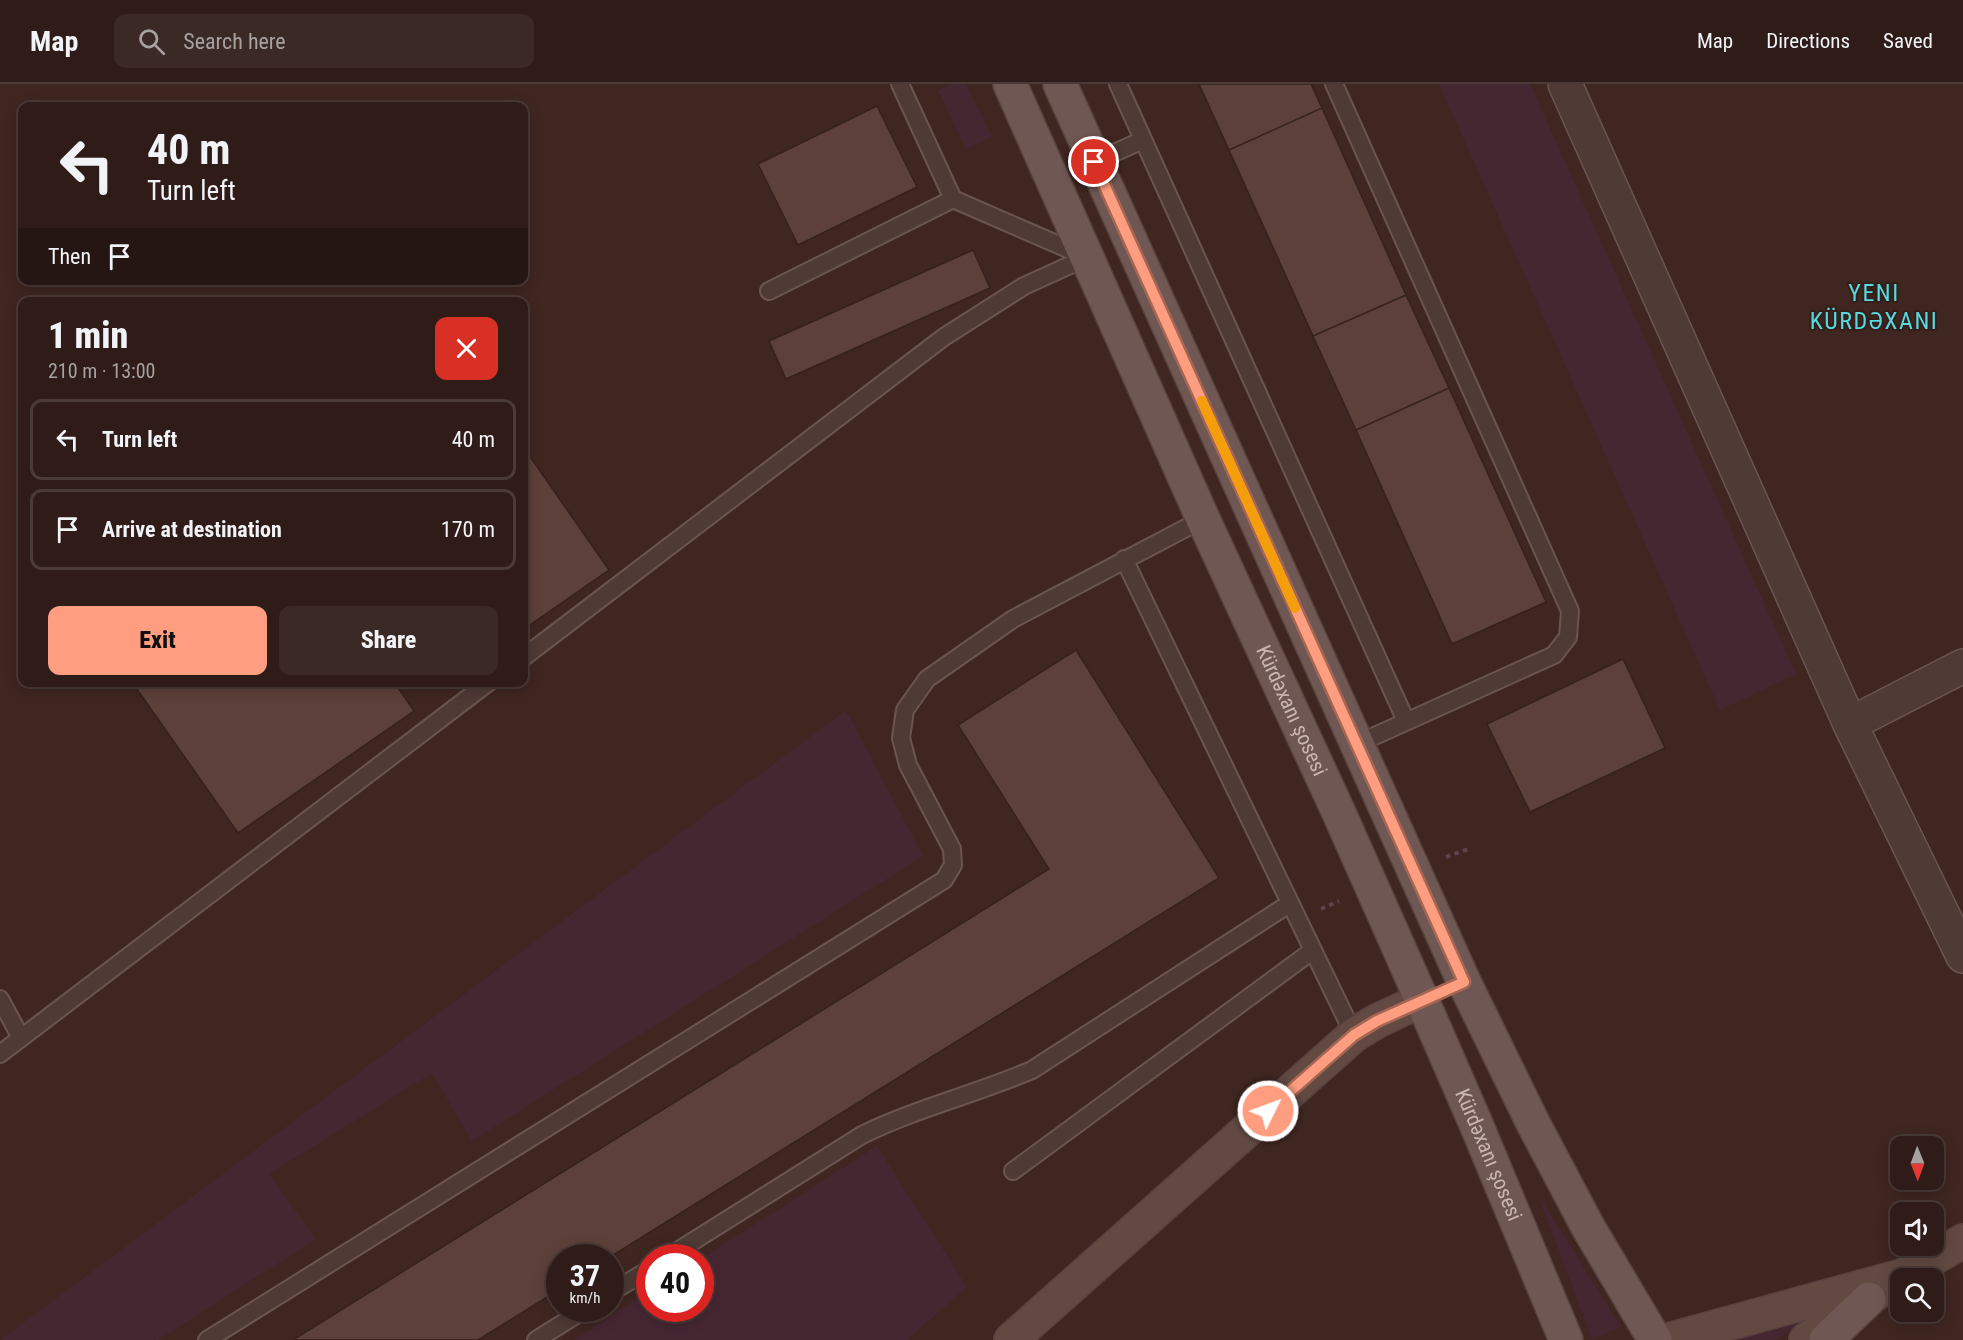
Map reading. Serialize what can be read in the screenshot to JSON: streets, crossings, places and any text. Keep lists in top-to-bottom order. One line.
{"streets":{"main road":["Kürdəxanı şosesi"]},"districts":["YENI KÜRDƏXANI"],"north":"bottom","page":{"header":"Map","search":"Search here","nav":["Map","Directions","Saved"],"turn":["40 m","Turn left"],"then":"Then","heading":["1 min","210 m · 13:00"],"list":[{"name":"Turn left","value":"40 m"},{"name":"Arrive at destination","value":"170 m"}],"buttons":["Exit","Share"],"speed":"37 km/h","limit":"40"}}
